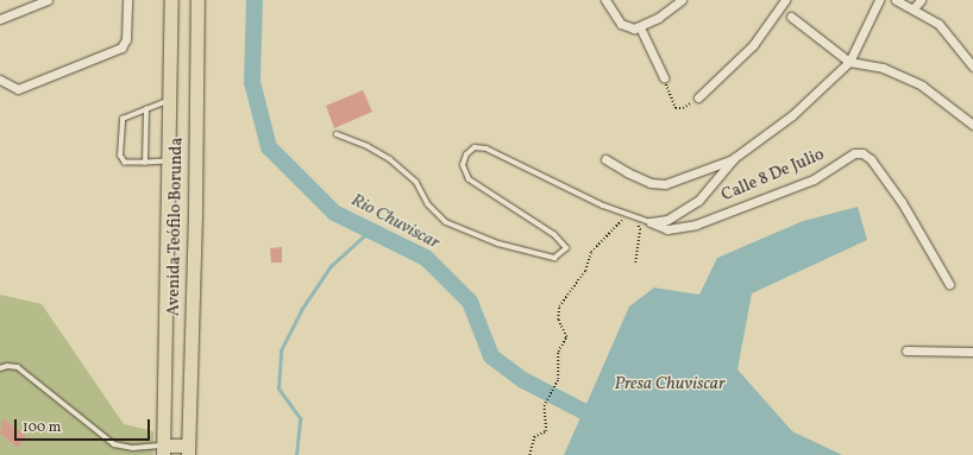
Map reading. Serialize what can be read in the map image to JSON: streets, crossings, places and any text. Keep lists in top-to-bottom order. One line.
{"streets":{"main road":["Avenida Teófilo Borunda"],"street":["Calle 8 De Julio"]},"water":["Rio Chuviscar","Presa Chuviscar"],"scale_bar":"100 m"}
